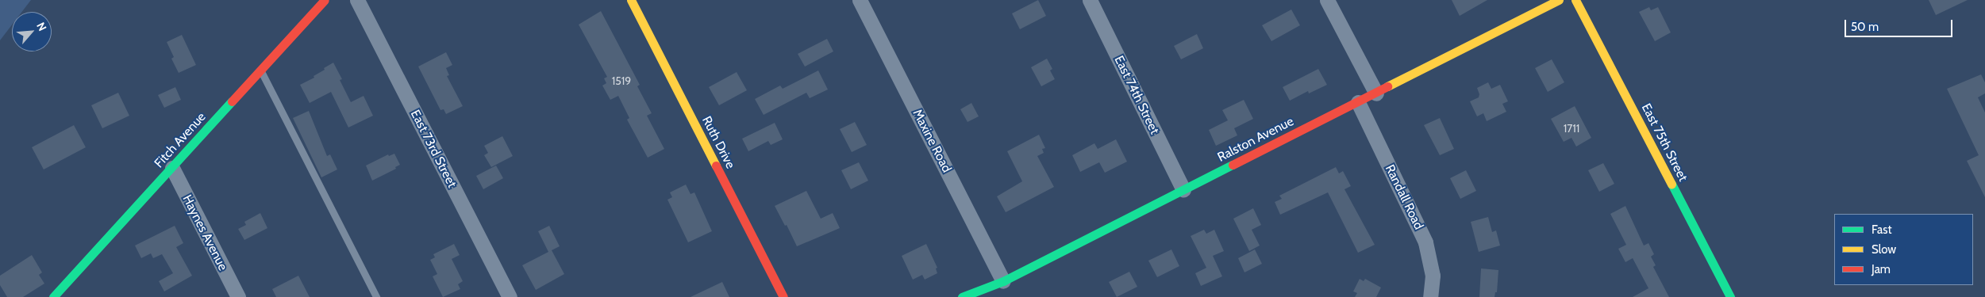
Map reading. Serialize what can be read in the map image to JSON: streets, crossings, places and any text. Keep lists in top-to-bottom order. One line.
{"streets":{"street":["East 74th Street","Ralston Avenue","Fitch Avenue","Maxine Road","Ruth Drive","East 75th Street","East 73rd Street","Randall Road","Haynes Avenue"]},"crossings":[["East 74th Street","Ralston Avenue"],["Ralston Avenue","Maxine Road"],["Ralston Avenue","Randall Road"],["Fitch Avenue","Haynes Avenue"]],"house_numbers":["1519","1711"],"legend":["Fast","Slow","Jam"],"scale_bar":"50 m","north":"top right"}
